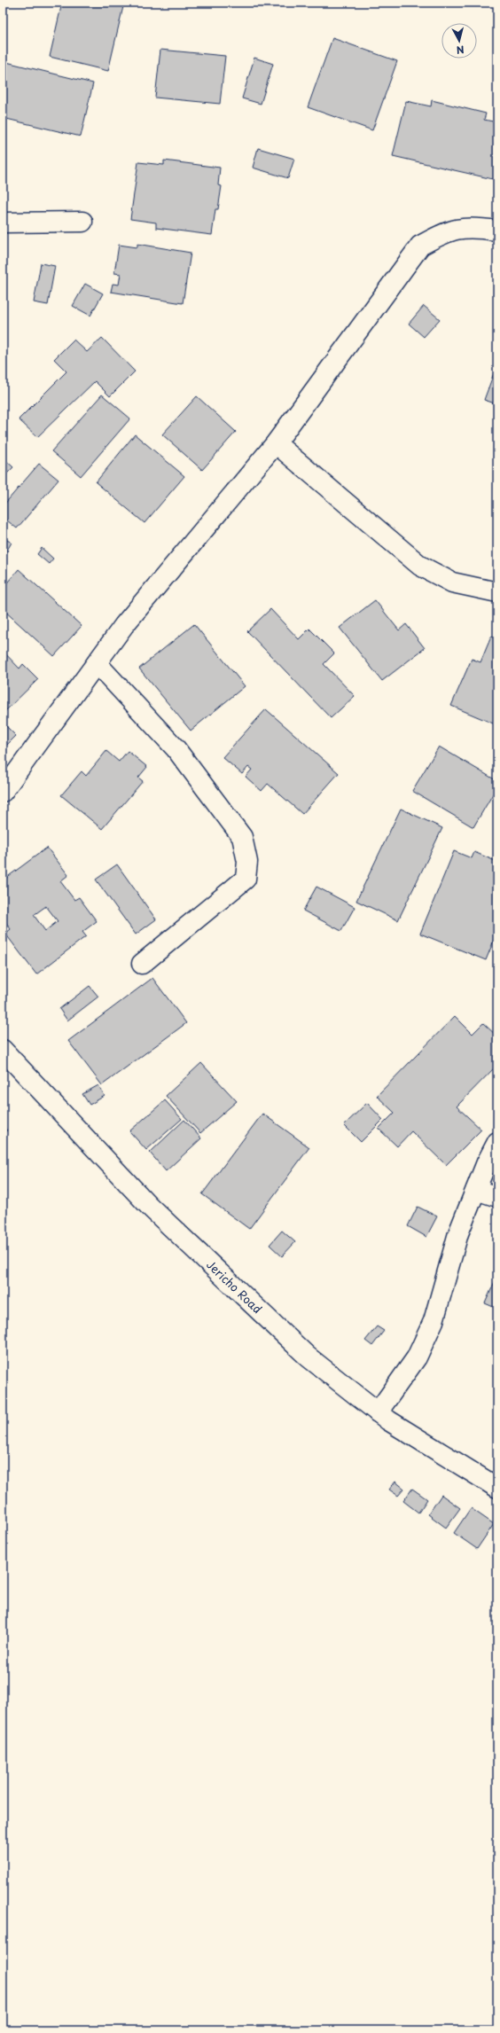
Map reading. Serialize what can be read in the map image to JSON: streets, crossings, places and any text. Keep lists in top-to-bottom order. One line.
{"streets":{"street":["Jericho Road"]},"north":"bottom"}
